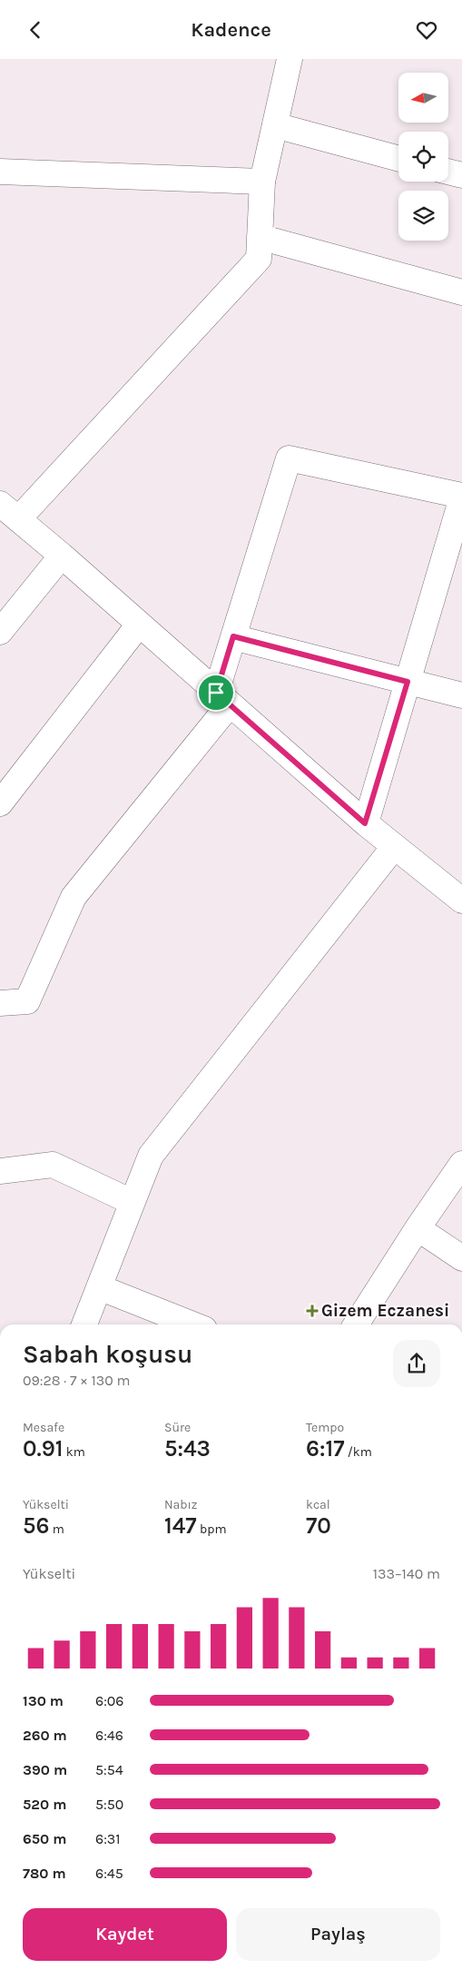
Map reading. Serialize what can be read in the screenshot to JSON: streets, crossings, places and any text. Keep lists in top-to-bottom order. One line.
{"places":{"health":["Gizem Eczanesi"]},"north":"left","page":{"header":"Kadence","heading":["Sabah koşusu","09:28 · 7 × 130 m"],"stats":[["Mesafe","0.91 km"],["Süre","5:43"],["Tempo","6:17 /km"],["Yükselti","56 m"],["Nabız","147 bpm"],["kcal","70"]],"chart":["Yükselti","133–140 m"],"list":[{"name":"130 m","note":"6:06"},{"name":"260 m","note":"6:46"},{"name":"390 m","note":"5:54"},{"name":"520 m","note":"5:50"},{"name":"650 m","note":"6:31"},{"name":"780 m","note":"6:45"}],"buttons":["Kaydet","Paylaş"]}}
